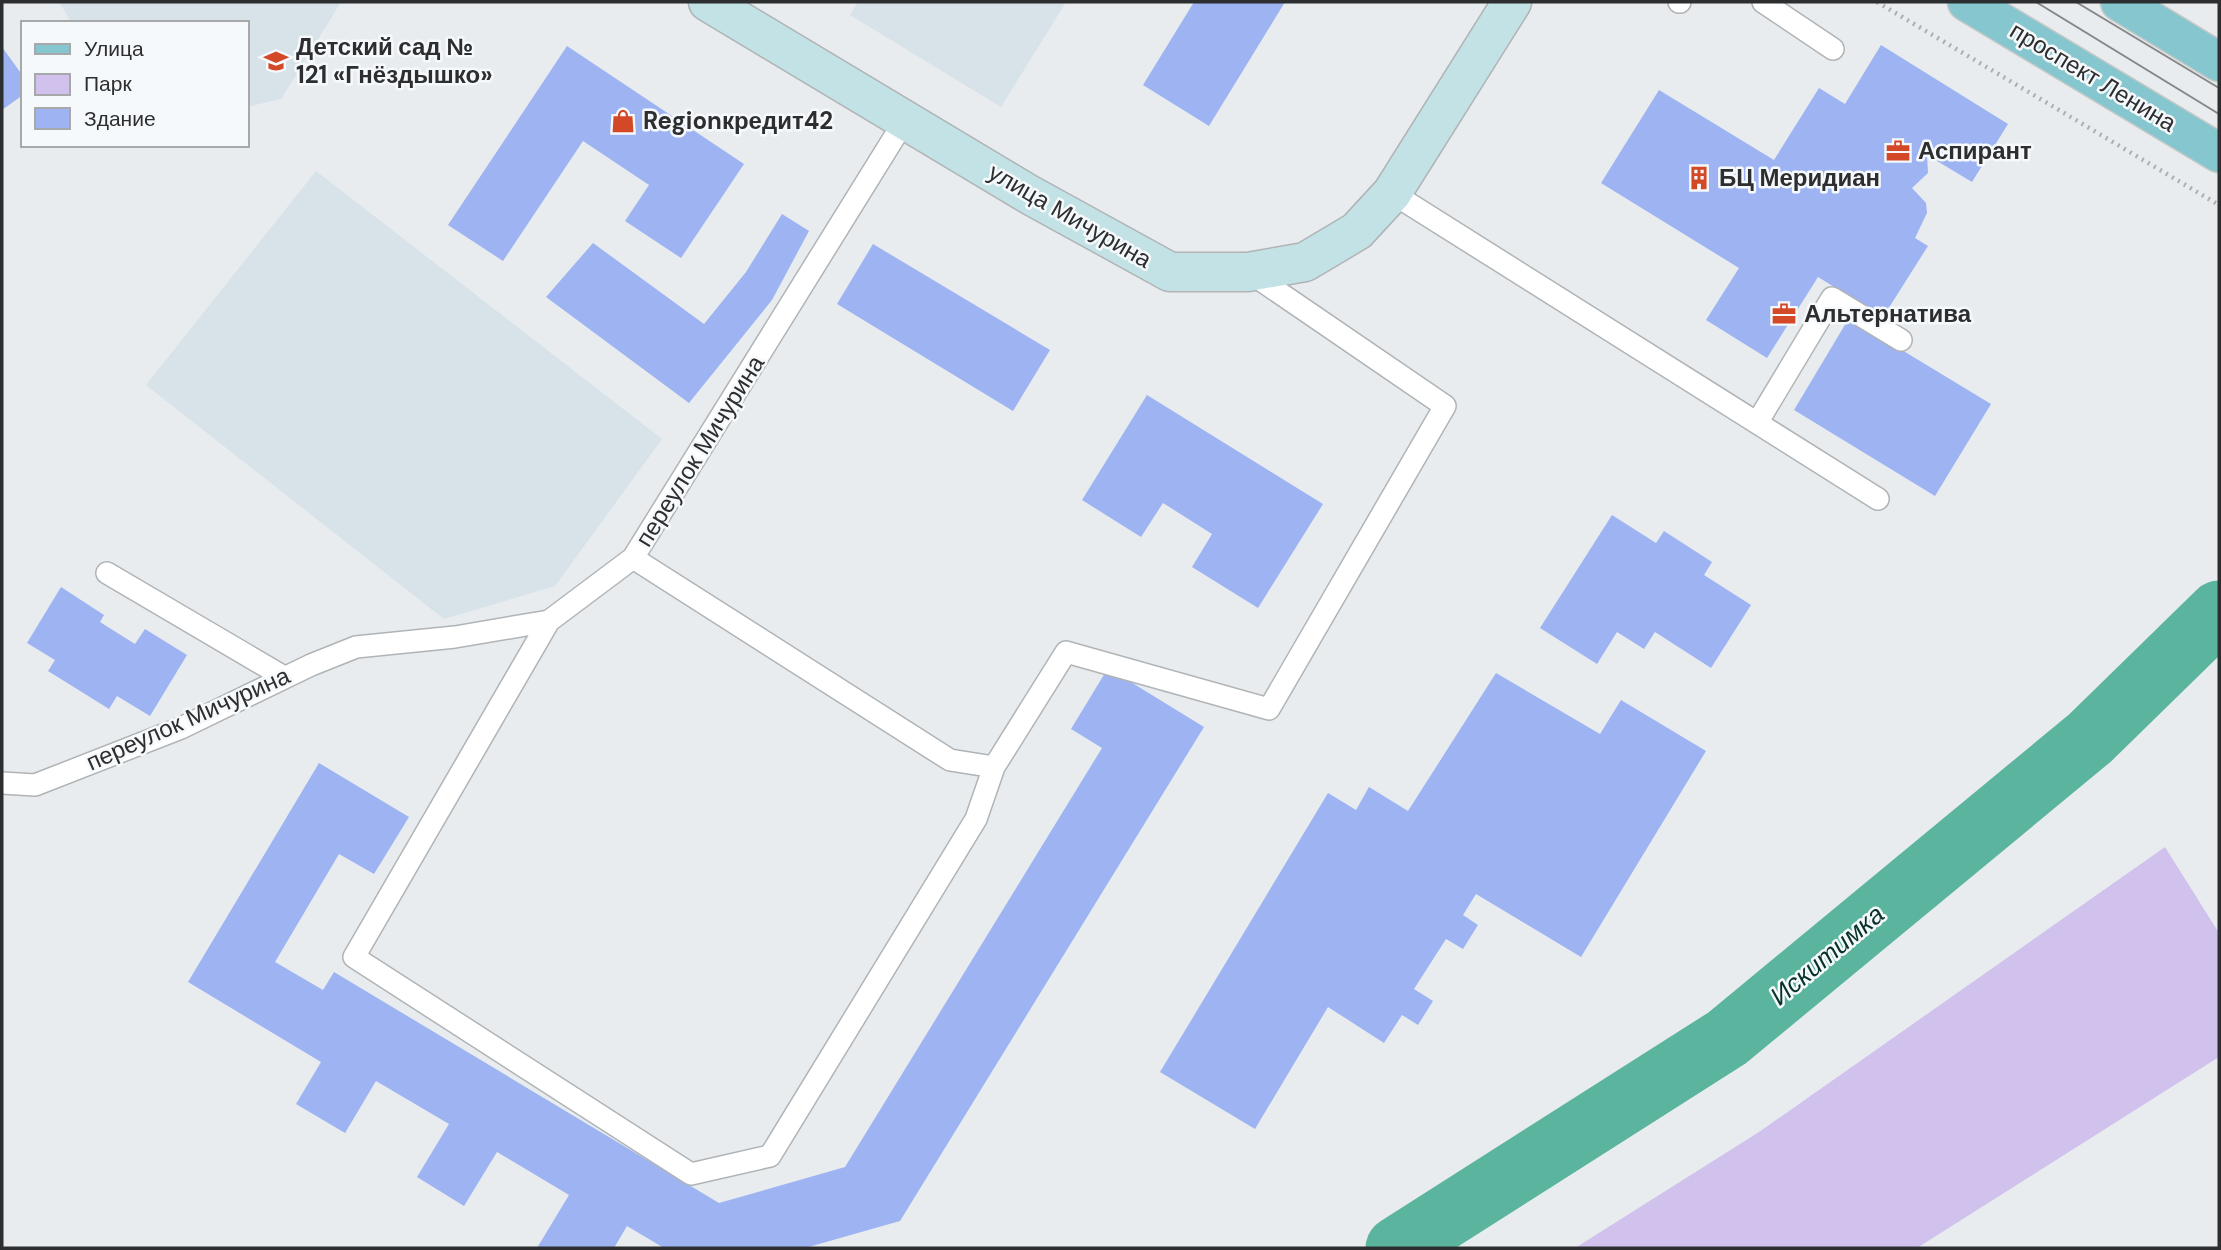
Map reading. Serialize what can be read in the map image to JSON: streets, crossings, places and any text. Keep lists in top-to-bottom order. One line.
{"streets":{"main road":["проспект Ленина"],"street":["улица Мичурина"],"lane":["переулок Мичурина"]},"crossings":[["улица Мичурина","переулок Мичурина"]],"water":["Искитимка"],"places":{"school or university":["Детский сад № 121 «Гнёздышко»"],"shop":["Regionкредит42"],"office":["Аспирант","Альтернатива"],"building":["БЦ Меридиан"]},"legend":["Улица","Парк","Здание"]}
